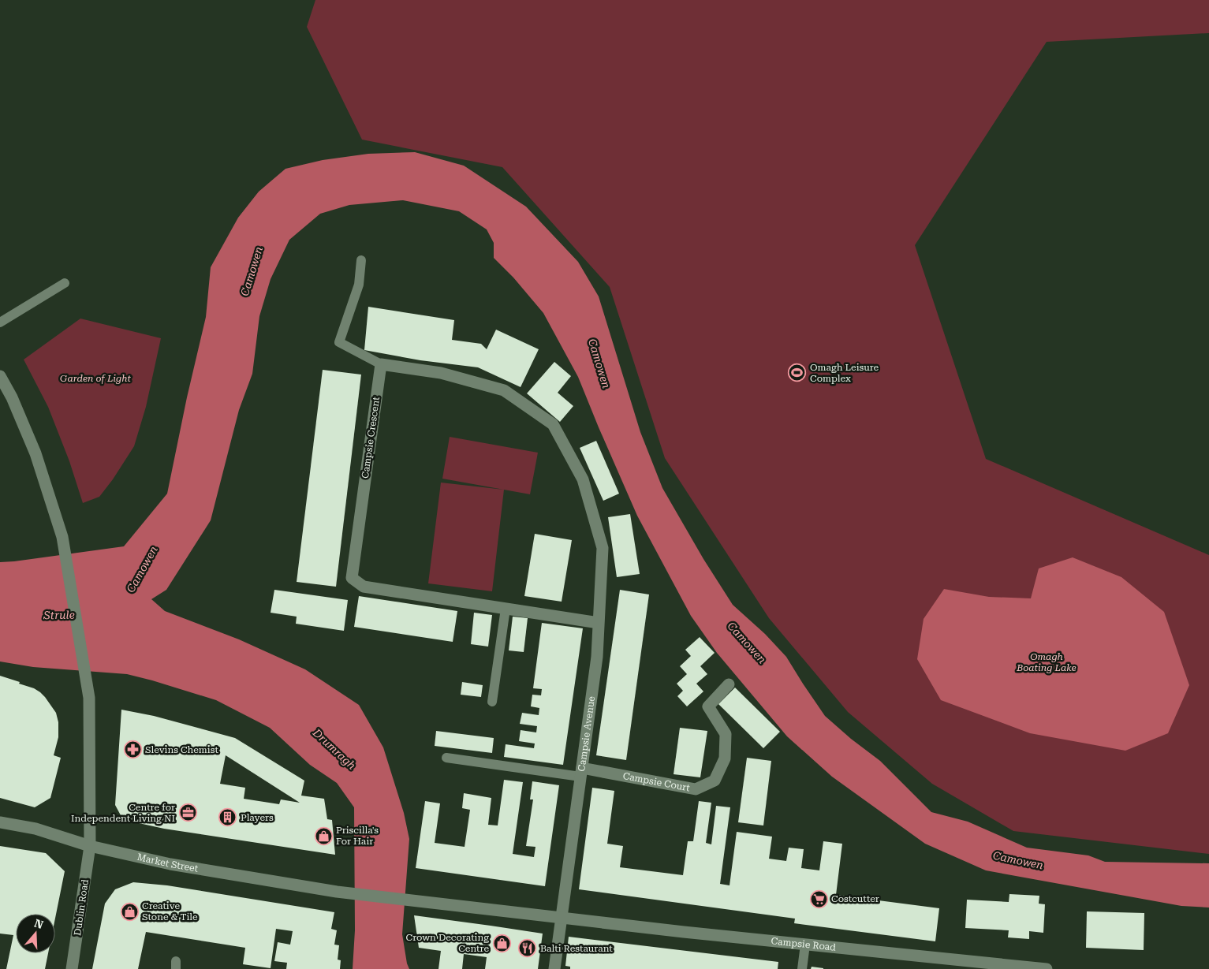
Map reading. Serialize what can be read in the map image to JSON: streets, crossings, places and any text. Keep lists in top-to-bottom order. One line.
{"streets":{"main road":["Campsie Crescent","Campsie Avenue","Campsie Court","Market Street","Dublin Road","Campsie Road"]},"crossings":[["Campsie Crescent","Campsie Avenue"],["Campsie Avenue","Campsie Court"],["Campsie Avenue","Campsie Road"],["Market Street","Dublin Road"],["Market Street","Campsie Road"]],"water":["Camowen","Strule","Drumragh"],"parks":["Garden of Light","Omagh Boating Lake"],"places":{"sports":["Omagh Leisure Complex"],"pharmacy":["Slevins Chemist"],"office":["Centre for Independent Living NI"],"building":["Players"],"shop":["Priscilla's For Hair","Creative Stone & Tile","Crown Decorating Centre"],"supermarket":["Costcutter"],"restaurant":["Balti Restaurant"]},"north":"top"}
